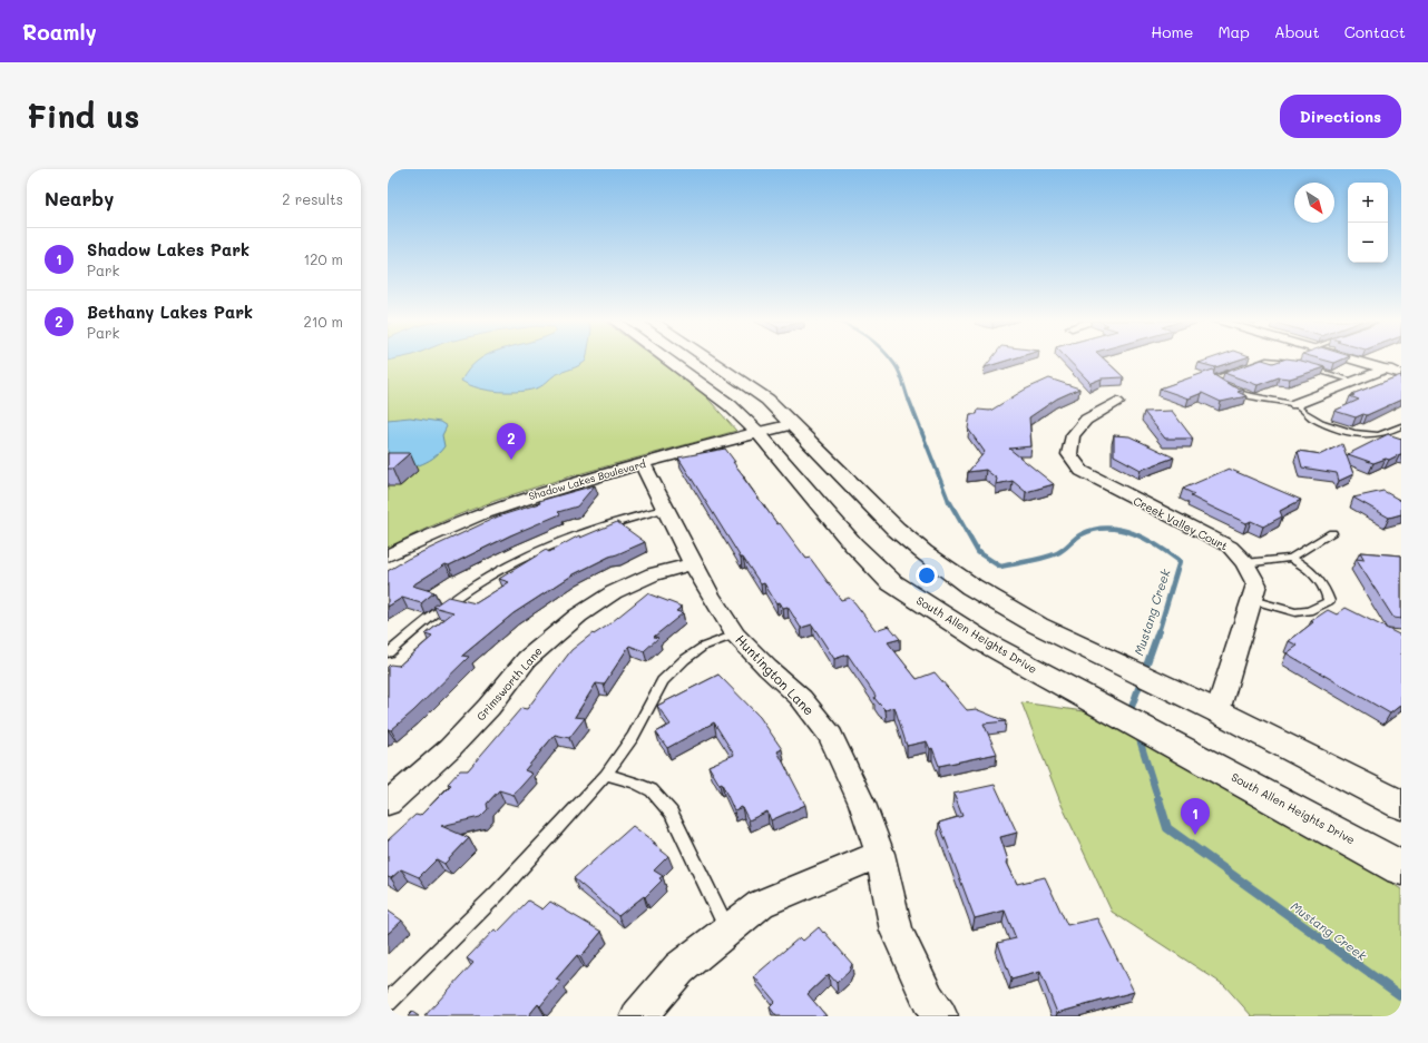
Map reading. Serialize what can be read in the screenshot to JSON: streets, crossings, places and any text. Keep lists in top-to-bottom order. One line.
{"streets":{"main road":["South Allen Heights Drive"],"street":["Shadow Lakes Boulevard","Creek Valley Court","Huntington Lane","Grimsworth Lane"]},"crossings":[["Shadow Lakes Boulevard","South Allen Heights Drive"],["Shadow Lakes Boulevard","Huntington Lane"],["Huntington Lane","Grimsworth Lane"]],"water":["Mustang Creek"],"north":"bottom right","page":{"header":"Roamly","nav":["Home","Map","About","Contact"],"buttons":"Directions","title":"Find us","heading":["Nearby","2 results"],"map_buttons":["+","−"],"list":[{"mark":"1","name":"Shadow Lakes Park","note":"Park","value":"120 m"},{"mark":"2","name":"Bethany Lakes Park","note":"Park","value":"210 m"}],"pins":["2","1"]}}
